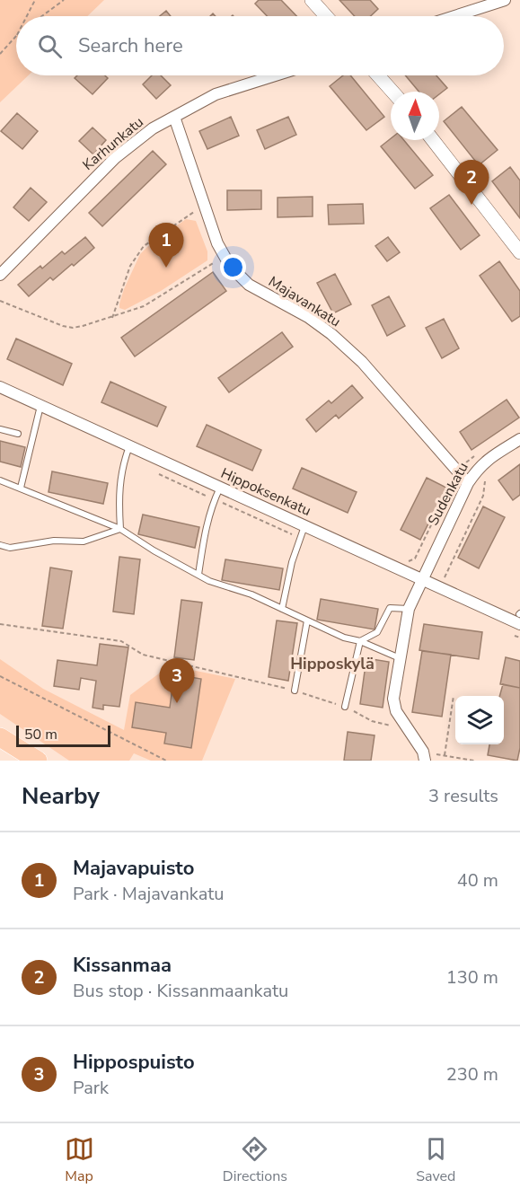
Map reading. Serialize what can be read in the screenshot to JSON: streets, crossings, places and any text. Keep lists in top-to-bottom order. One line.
{"streets":{"street":["Karhunkatu","Majavankatu","Hippoksenkatu","Sudenkatu"]},"crossings":[["Karhunkatu","Majavankatu"],["Majavankatu","Sudenkatu"],["Hippoksenkatu","Sudenkatu"]],"districts":["Hipposkylä"],"scale_bar":"50 m","north":"top","page":{"search":"Search here","pins":["2","1","3"],"scale":"50 m","heading":["Nearby","3 results"],"list":[{"mark":"1","name":"Majavapuisto","note":"Park · Majavankatu","value":"40 m"},{"mark":"2","name":"Kissanmaa","note":"Bus stop · Kissanmaankatu","value":"130 m"},{"mark":"3","name":"Hippospuisto","note":"Park","value":"230 m"}],"nav":["Map","Directions","Saved"]}}
